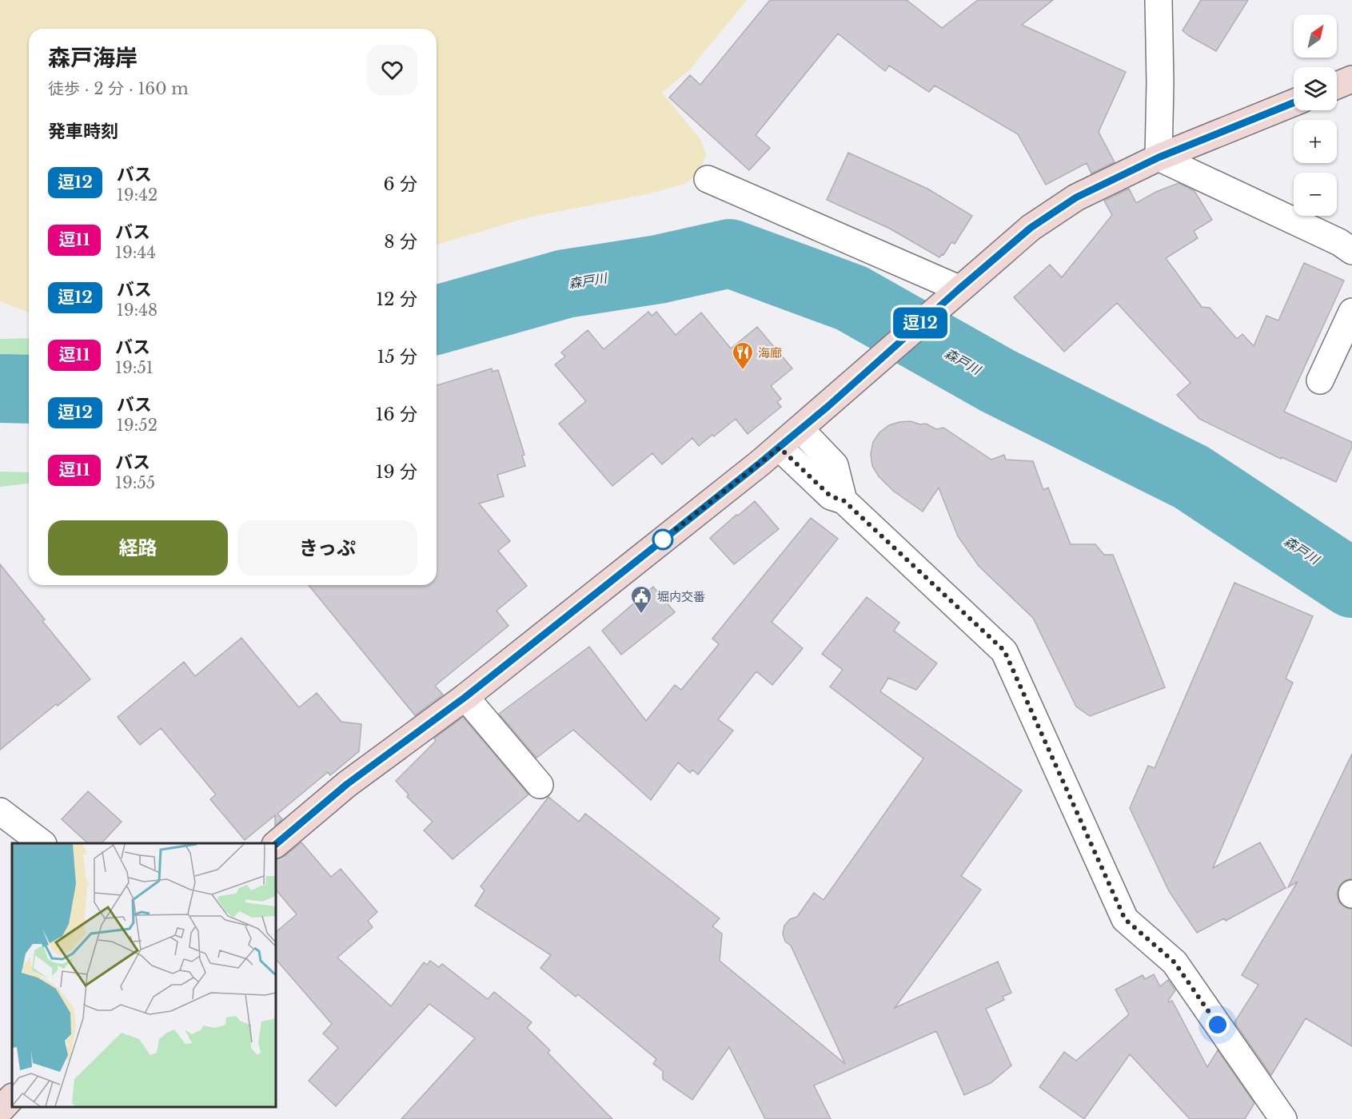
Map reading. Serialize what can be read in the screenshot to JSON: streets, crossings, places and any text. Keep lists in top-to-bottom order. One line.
{"water":["森戸川"],"places":{"restaurant":["海廊"],"public building":["堀内交番"]},"lines":["bus line 逗12"],"north":"top right","page":{"on_map":"逗12","map_buttons":["+","−"],"heading":[["森戸海岸","徒歩 · 2 分 · 160 m"],"発車時刻"],"list":[{"mark":"逗12","name":"バス","note":"19:42","value":"6 分"},{"mark":"逗11","name":"バス","note":"19:44","value":"8 分"},{"mark":"逗12","name":"バス","note":"19:48","value":"12 分"},{"mark":"逗11","name":"バス","note":"19:51","value":"15 分"},{"mark":"逗12","name":"バス","note":"19:52","value":"16 分"},{"mark":"逗11","name":"バス","note":"19:55","value":"19 分"}],"buttons":["経路","きっぷ"]}}
